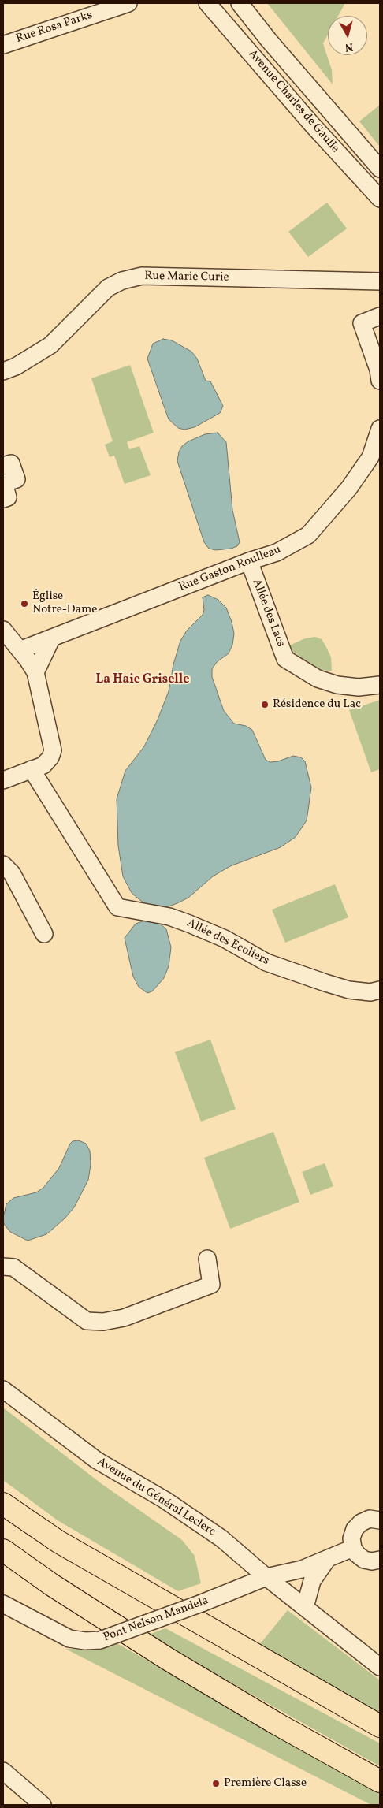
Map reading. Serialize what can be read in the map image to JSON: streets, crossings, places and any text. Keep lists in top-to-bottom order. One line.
{"streets":{"street":["Rue Rosa Parks","Avenue Charles de Gaulle","Rue Marie Curie","Rue Gaston Roulleau","Allée des Lacs","Allée des Écoliers","Avenue du Général Leclerc","Pont Nelson Mandela"]},"crossings":[["Rue Gaston Roulleau","Allée des Lacs"],["Avenue du Général Leclerc","Pont Nelson Mandela"]],"districts":["La Haie Griselle"],"places":["Église Notre-Dame","Résidence du Lac","Première Classe"],"north":"bottom"}
